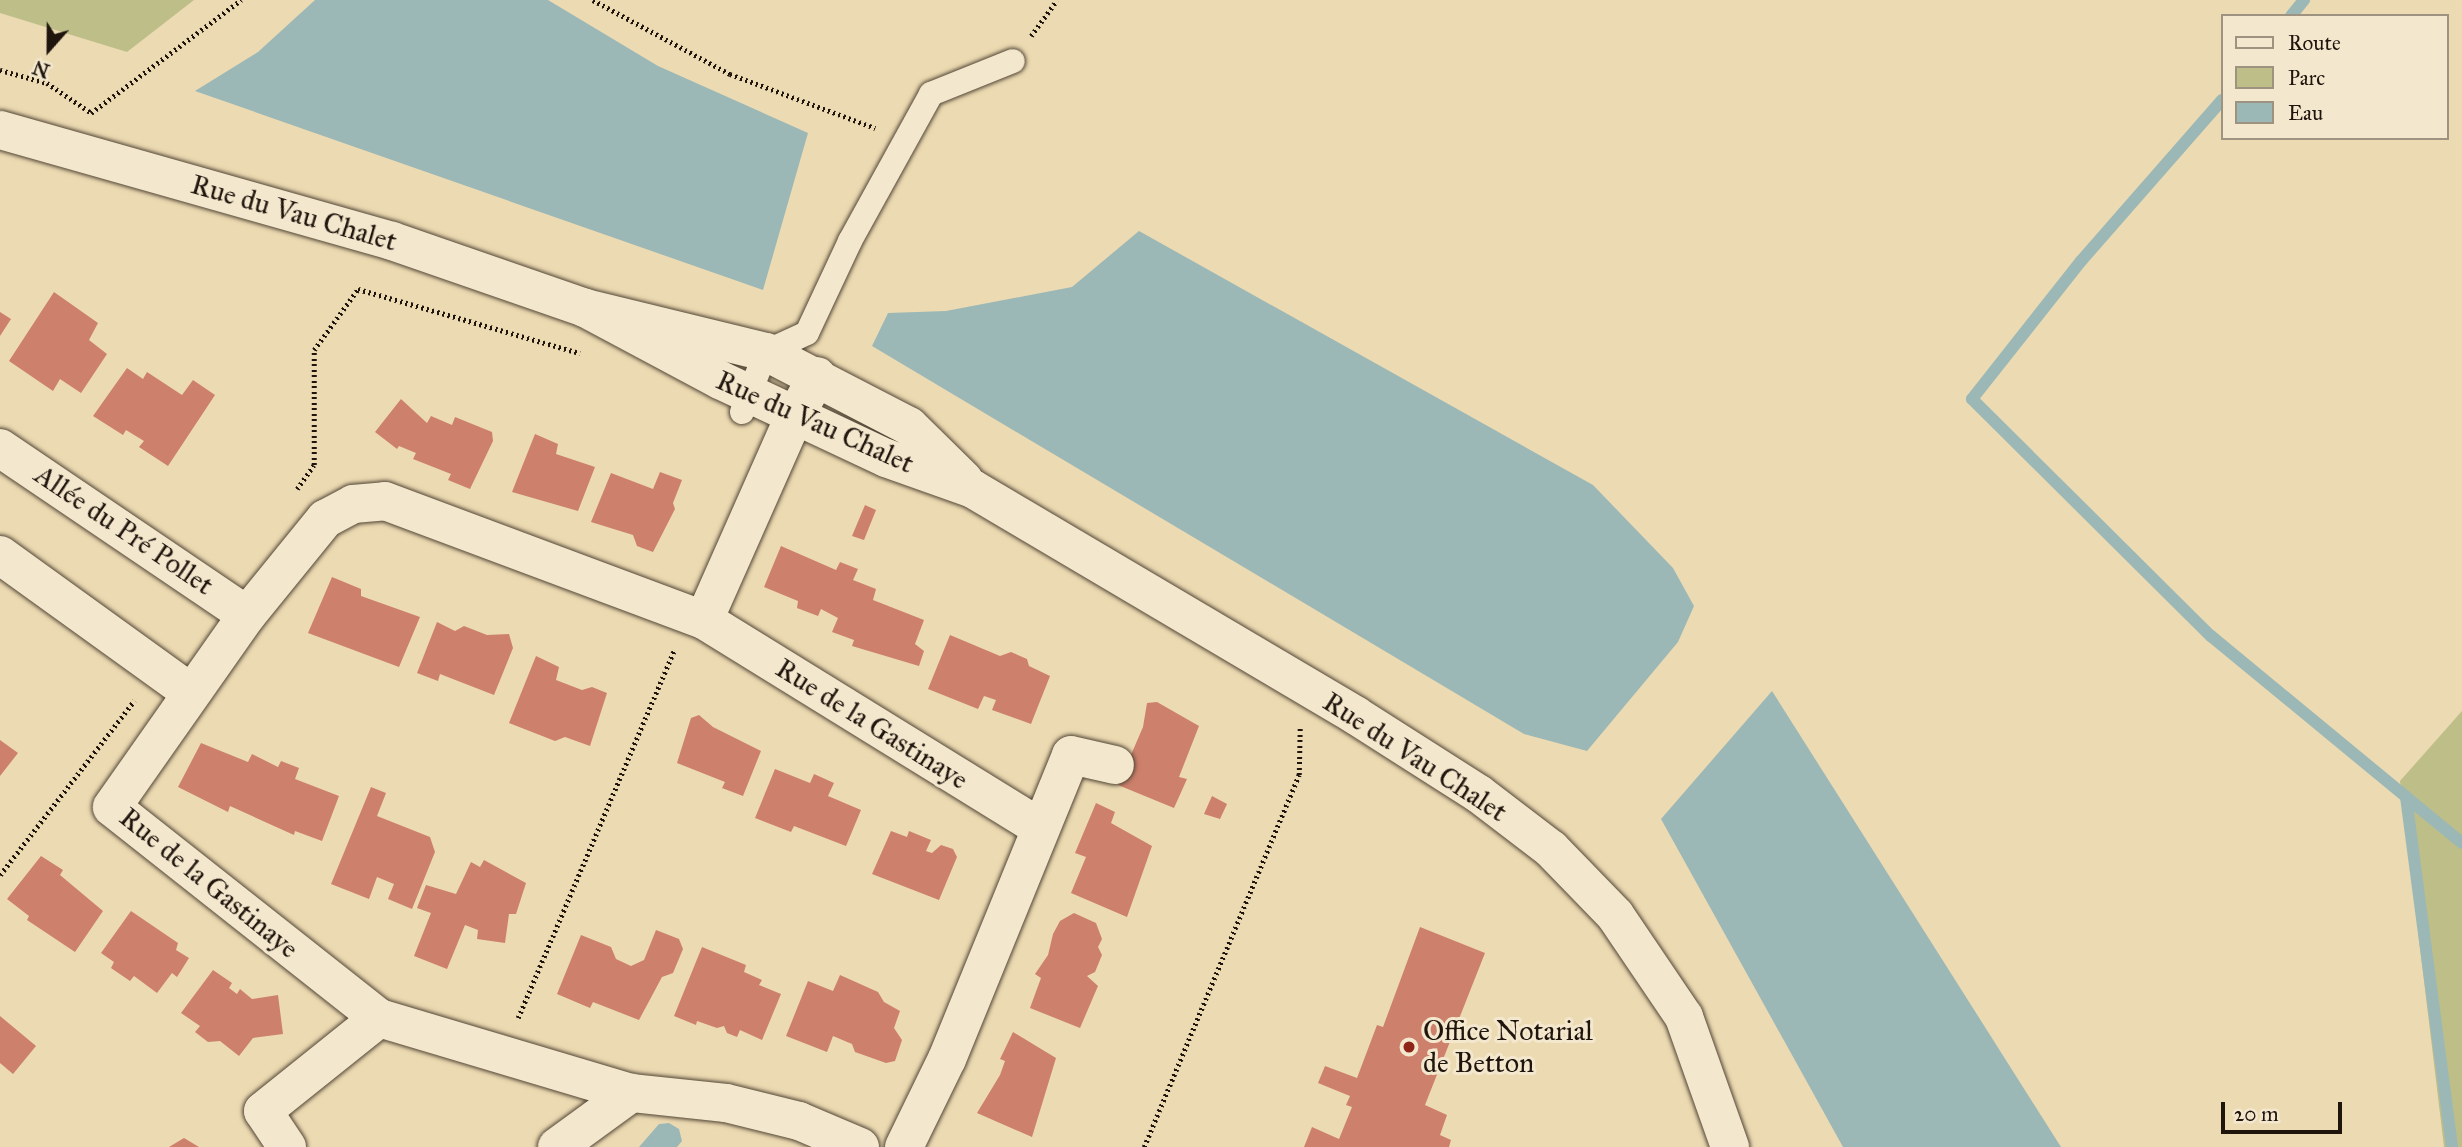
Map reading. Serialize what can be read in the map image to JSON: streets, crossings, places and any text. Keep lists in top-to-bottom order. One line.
{"streets":{"street":["Rue du Vau Chalet","Allée du Pré Pollet","Rue de la Gastinaye"]},"crossings":[["Allée du Pré Pollet","Rue de la Gastinaye"]],"places":["Office Notarial de Betton"],"legend":["Route","Parc","Eau"],"scale_bar":"20 m","north":"bottom"}
